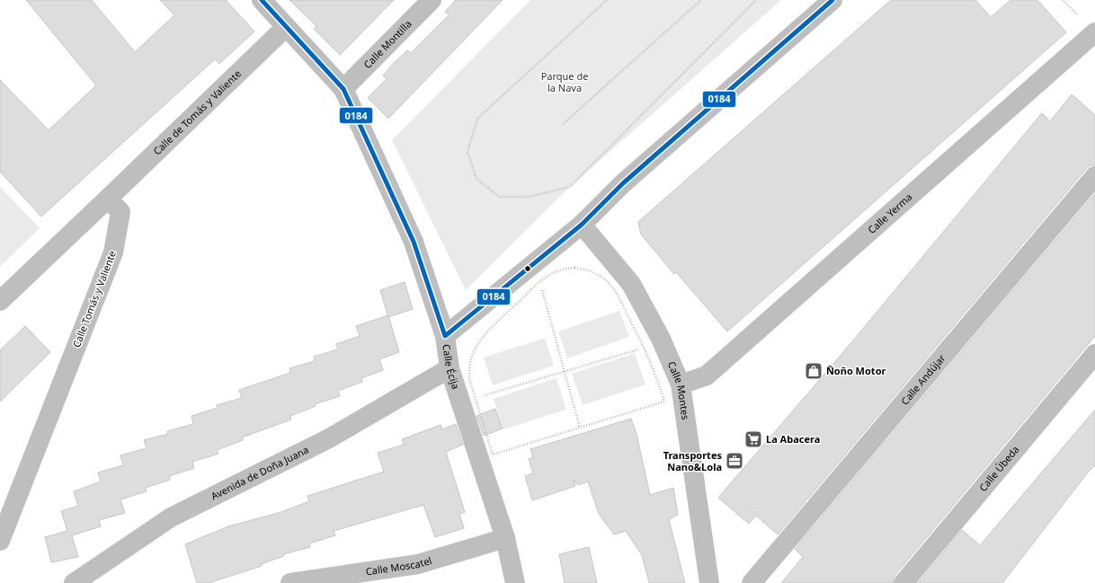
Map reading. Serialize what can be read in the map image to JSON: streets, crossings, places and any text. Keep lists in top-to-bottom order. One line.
{"streets":{"street":["Calle Montilla","Calle de Tomás y Valiente","Calle Yerma","Calle Tomás y Valiente","Calle Écija","Calle Andújar","Calle Montes","Calle Úbeda","Avenida de Doña Juana","Calle Moscatel"]},"crossings":[["Calle Montilla","Calle Écija"],["Calle de Tomás y Valiente","Calle Tomás y Valiente"],["Calle de Tomás y Valiente","Calle Écija"],["Calle Yerma","Calle Montes"],["Calle Écija","Avenida de Doña Juana"],["Calle Écija","Calle Moscatel"]],"parks":["Parque de la Nava"],"places":{"shop":["Ñoño Motor"],"supermarket":["La Abacera"],"office":["Transportes Nano&Lola"]},"lines":["transit line 0184"]}
